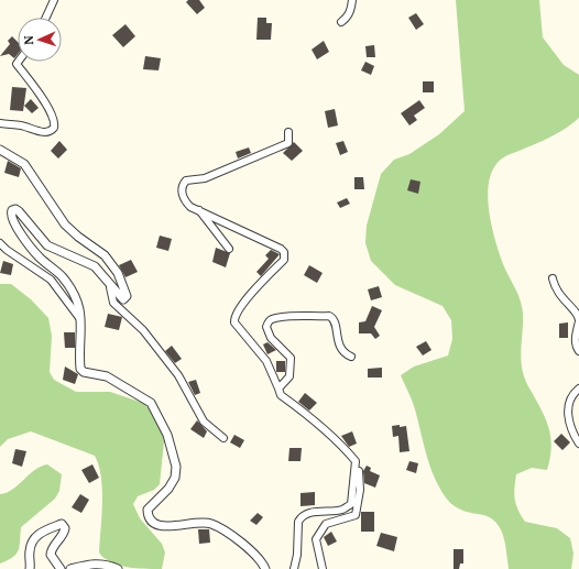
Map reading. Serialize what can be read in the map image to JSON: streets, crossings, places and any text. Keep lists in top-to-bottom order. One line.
{"north":"left"}
